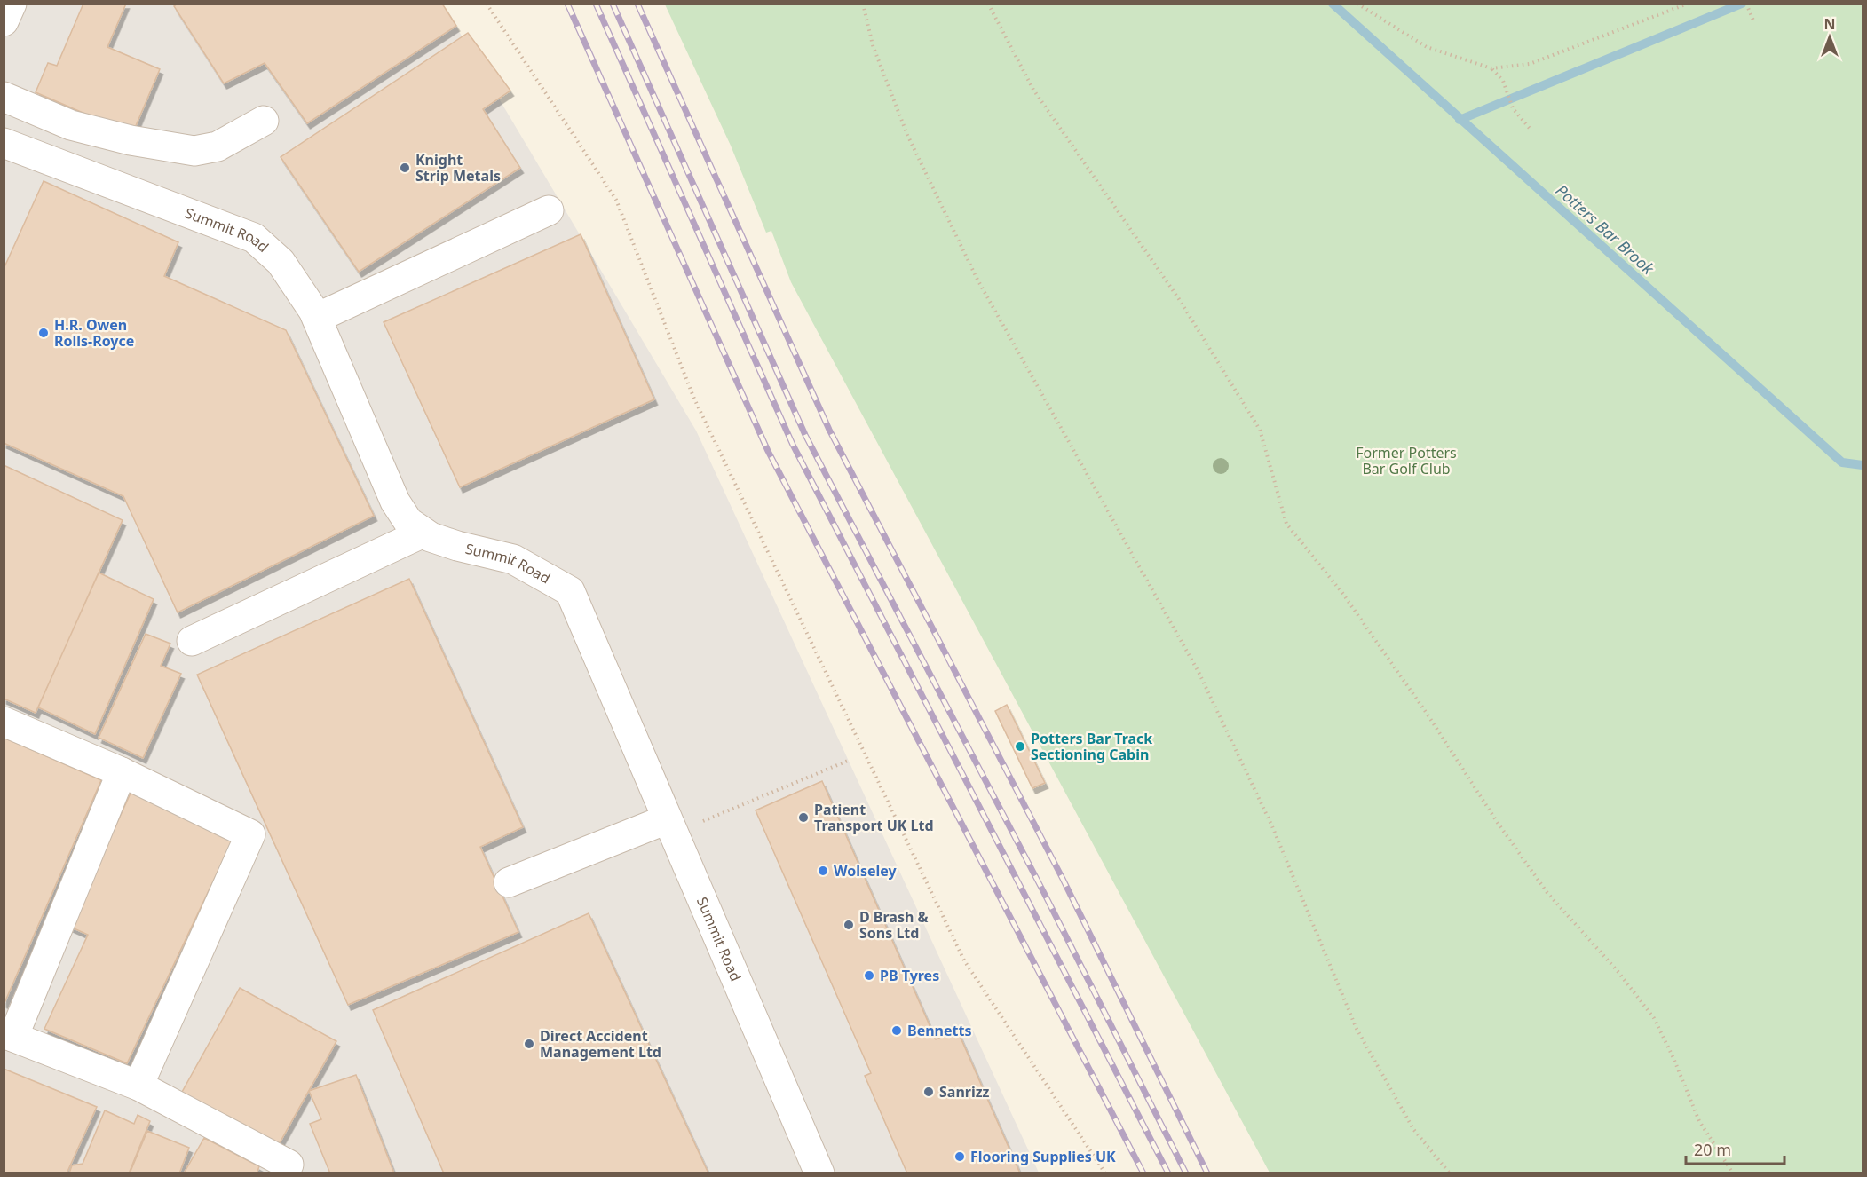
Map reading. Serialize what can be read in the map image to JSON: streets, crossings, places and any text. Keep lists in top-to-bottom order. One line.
{"streets":{"street":["Summit Road"]},"water":["Potters Bar Brook"],"parks":["Former Potters Bar Golf Club"],"places":["Knight Strip Metals","H.R. Owen Rolls-Royce","Potters Bar Track Sectioning Cabin","Patient Transport UK Ltd","Wolseley","D Brash & Sons Ltd","PB Tyres","Bennetts","Direct Accident Management Ltd","Sanrizz","Flooring Supplies UK"],"scale_bar":"20 m","north":"top"}
